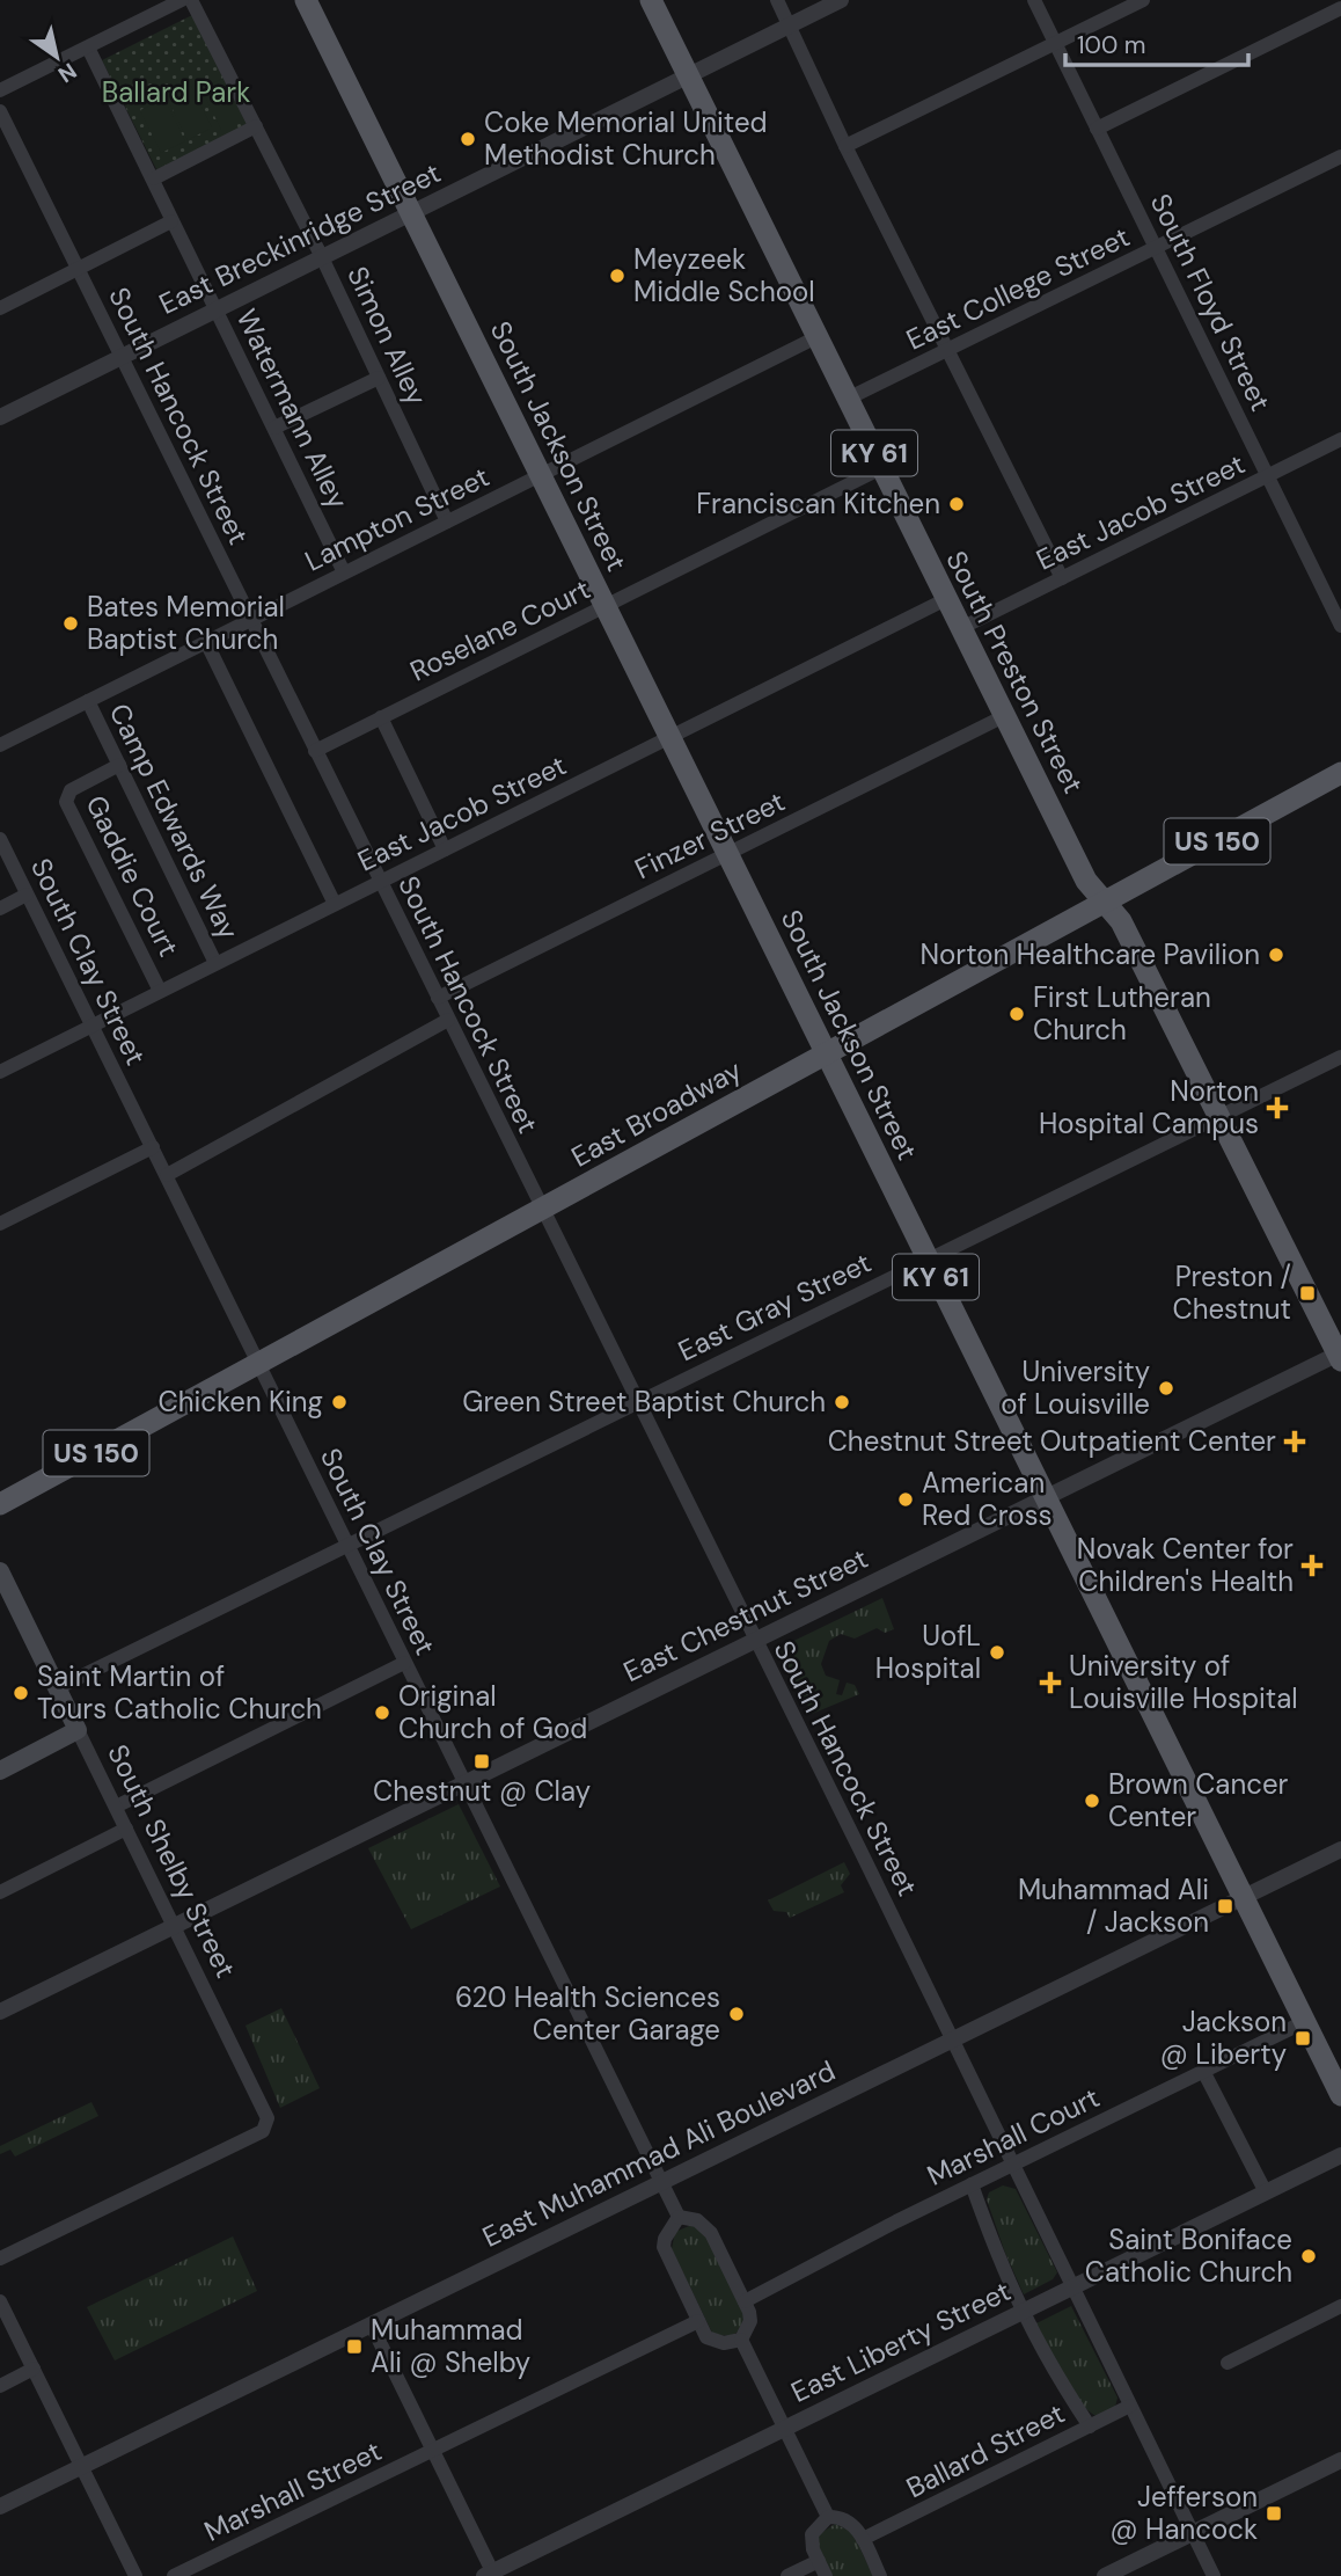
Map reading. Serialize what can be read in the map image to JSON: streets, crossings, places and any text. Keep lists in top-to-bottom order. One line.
{"streets":{"main road":["South Jackson Street","KY 61","South Preston Street","US 150","East Broadway","South Shelby Street"],"street":["East Breckinridge Street","East College Street","South Floyd Street","Simon Alley","Watermann Alley","South Hancock Street","East Jacob Street","Lampton Street","Roselane Court","Camp Edwards Way","Finzer Street","Gaddie Court","South Clay Street","East Gray Street","East Chestnut Street","Marshall Court","East Muhammad Ali Boulevard","East Liberty Street","Ballard Street","Marshall Street"]},"crossings":[["East Breckinridge Street","Simon Alley"],["East Breckinridge Street","Watermann Alley"],["East Breckinridge Street","South Hancock Street"],["East Breckinridge Street","South Jackson Street"],["East Breckinridge Street","South Preston Street"],["East College Street","South Floyd Street"],["East College Street","South Preston Street"],["South Floyd Street","East Jacob Street"],["Simon Alley","Lampton Street"],["Watermann Alley","Lampton Street"],["South Hancock Street","East Jacob Street"],["South Hancock Street","Lampton Street"],["South Hancock Street","Roselane Court"],["South Hancock Street","Finzer Street"],["South Hancock Street","East Broadway"],["South Hancock Street","East Gray Street"],["South Hancock Street","East Chestnut Street"],["South Hancock Street","Marshall Court"],["South Hancock Street","East Muhammad Ali Boulevard"],["South Hancock Street","East Liberty Street"],["South Hancock Street","Ballard Street"],["South Jackson Street","East Jacob Street"],["South Jackson Street","Lampton Street"],["South Jackson Street","Roselane Court"],["South Jackson Street","Finzer Street"],["South Jackson Street","East Broadway"],["South Jackson Street","East Gray Street"],["South Jackson Street","East Chestnut Street"],["South Jackson Street","Marshall Court"],["South Jackson Street","East Muhammad Ali Boulevard"],["East Jacob Street","South Preston Street"],["East Jacob Street","Camp Edwards Way"],["East Jacob Street","Gaddie Court"],["East Jacob Street","South Clay Street"],["Lampton Street","South Preston Street"],["Lampton Street","Camp Edwards Way"],["Roselane Court","South Preston Street"],["South Preston Street","Finzer Street"],["South Preston Street","East Broadway"],["South Preston Street","East Gray Street"],["South Preston Street","East Chestnut Street"],["Camp Edwards Way","Gaddie Court"],["South Clay Street","East Broadway"],["South Clay Street","East Gray Street"],["South Clay Street","East Chestnut Street"],["South Clay Street","East Muhammad Ali Boulevard"],["East Gray Street","South Shelby Street"],["East Chestnut Street","South Shelby Street"]],"parks":["Ballard Park"],"places":{"other":["Coke Memorial United Methodist Church","Meyzeek Middle School","Franciscan Kitchen","Bates Memorial Baptist Church","Norton Healthcare Pavilion","First Lutheran Church","University of Louisville","Chicken King","Green Street Baptist Church","American Red Cross","UofL Hospital","Saint Martin of Tours Catholic Church","Original Church of God","Brown Cancer Center","620 Health Sciences Center Garage","Saint Boniface Catholic Church"],"health":["Norton Hospital Campus","Chestnut Street Outpatient Center","Novak Center for Children's Health","University of Louisville Hospital"],"transit":["Preston / Chestnut","Chestnut @ Clay","Muhammad Ali / Jackson","Jackson @ Liberty","Muhammad Ali @ Shelby","Jefferson @ Hancock"]},"scale_bar":"100 m","north":"bottom right"}
